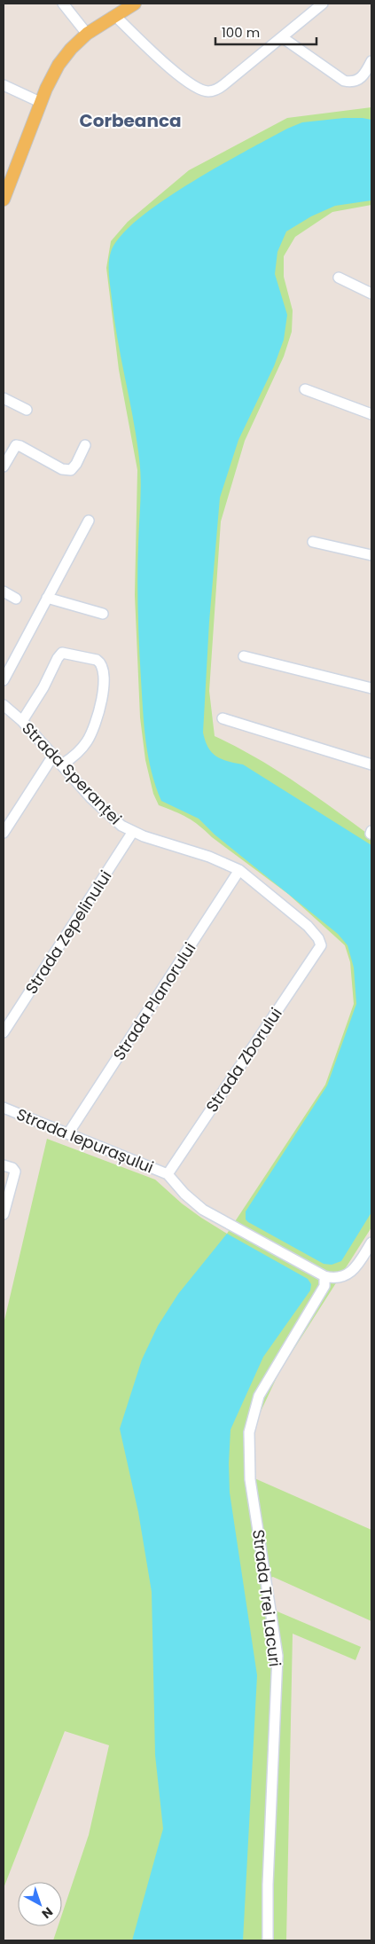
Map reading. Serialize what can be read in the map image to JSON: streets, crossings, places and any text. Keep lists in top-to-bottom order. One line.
{"streets":{"street":["Strada Speranței","Strada Zepelinului","Strada Planorului","Strada Zborului","Strada Iepurașului","Strada Trei Lacuri"]},"crossings":[["Strada Speranței","Strada Zepelinului"],["Strada Speranței","Strada Planorului"],["Strada Speranței","Strada Zborului"],["Strada Planorului","Strada Iepurașului"],["Strada Zborului","Strada Iepurașului"]],"districts":["Corbeanca"],"scale_bar":"100 m","north":"bottom right"}
